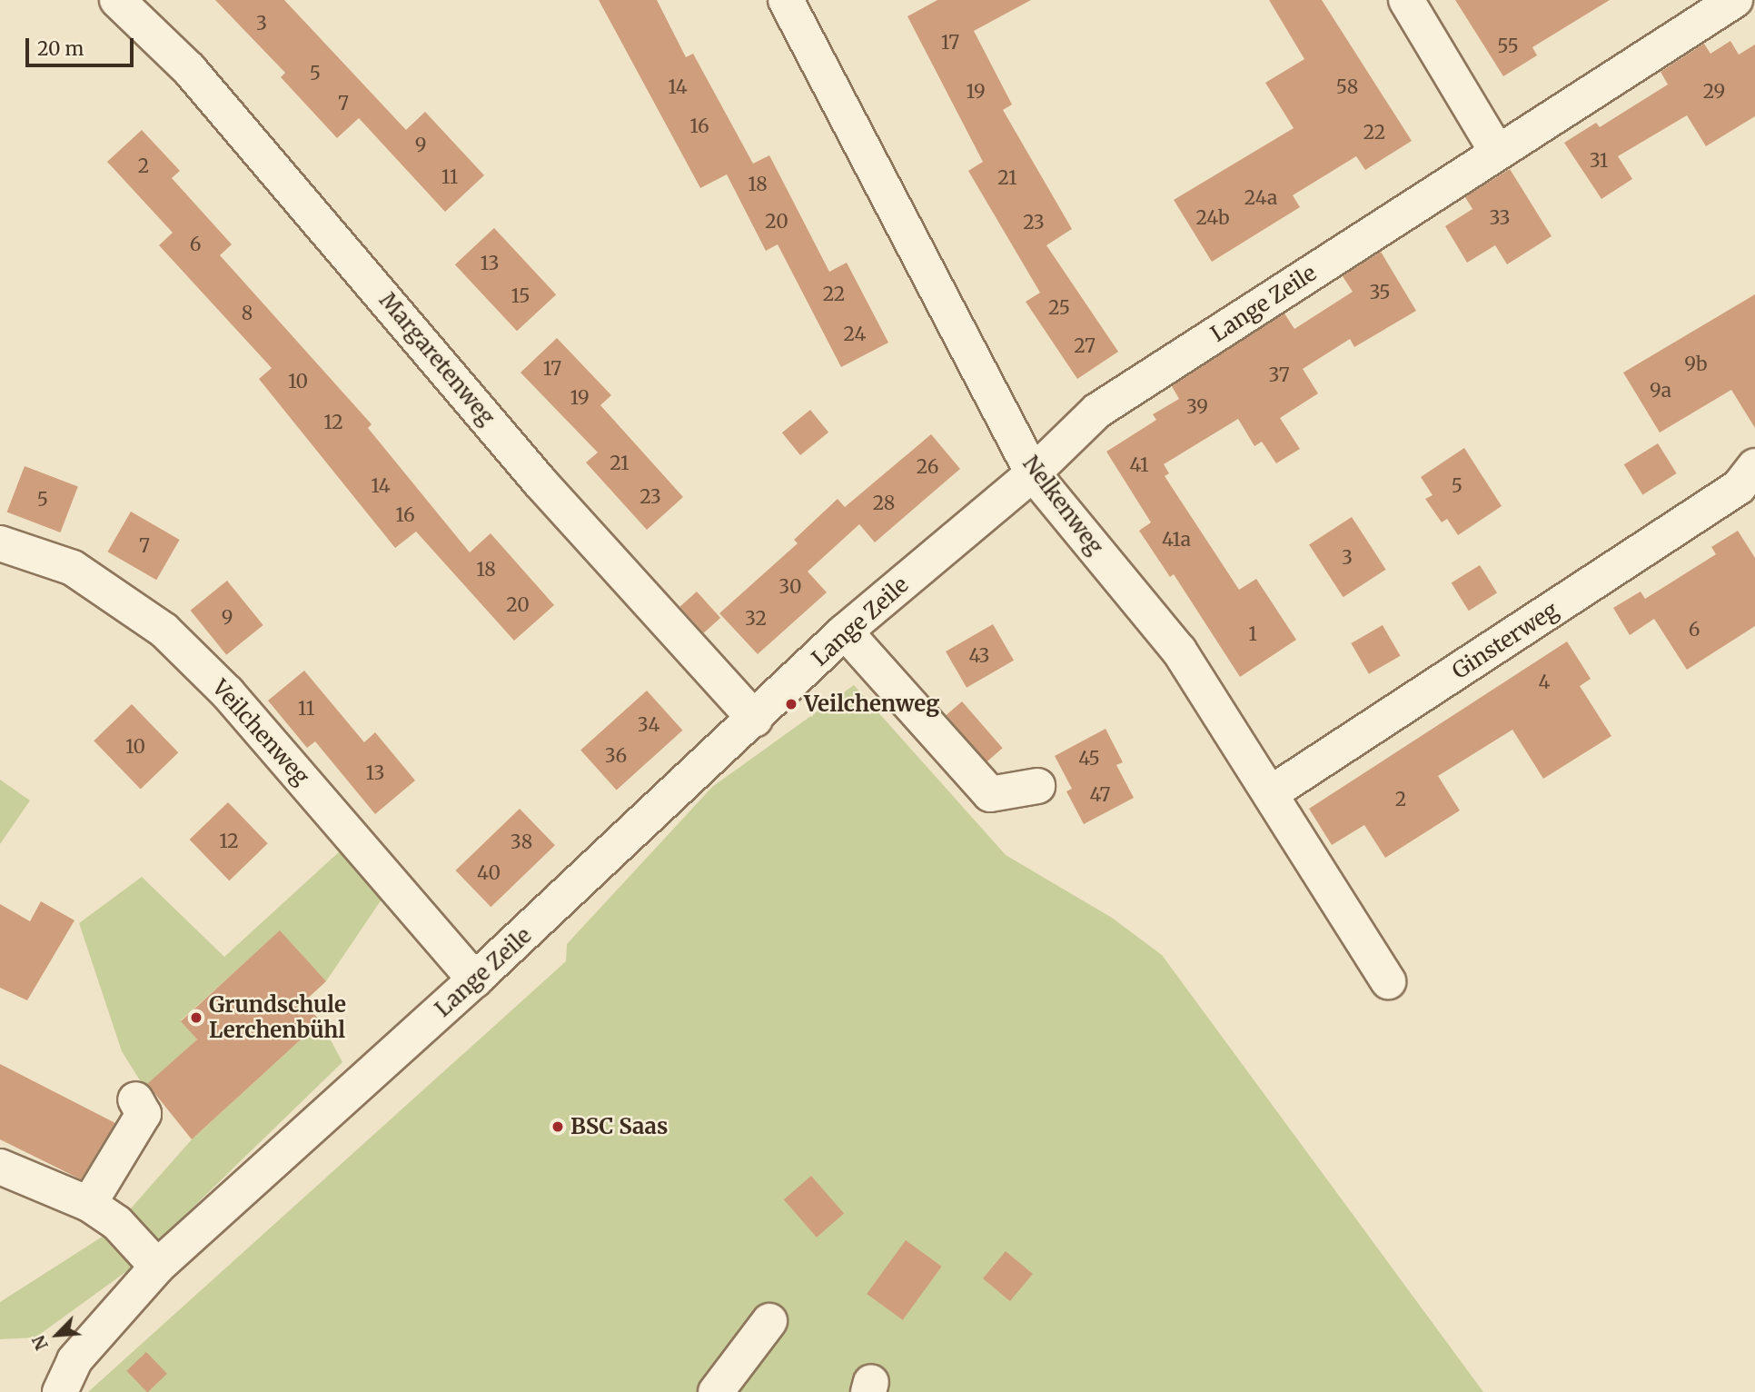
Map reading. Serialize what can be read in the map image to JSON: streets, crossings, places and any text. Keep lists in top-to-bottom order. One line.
{"streets":{"street":["Lange Zeile","Margaretenweg","Nelkenweg","Ginsterweg","Veilchenweg"]},"crossings":[["Lange Zeile","Margaretenweg"],["Lange Zeile","Nelkenweg"],["Lange Zeile","Veilchenweg"],["Nelkenweg","Ginsterweg"]],"places":["Veilchenweg","Grundschule Lerchenbühl","BSC Saas"],"house_numbers":["3","17","55","5","14","58","19","29","7","16","22","9","31","2","11","21","18","24a","24b","33","20","23","6","13","35","22","15","25","8","24","27","9b","17","37","10","9a","19","39","12","21","41","26","14","5","23","5","28","16","41a","7","3","18","30","20","9","32","6","1","43","4","11","34","10","36","45","13","47","2","12","38","40"],"scale_bar":"20 m","north":"bottom left"}
